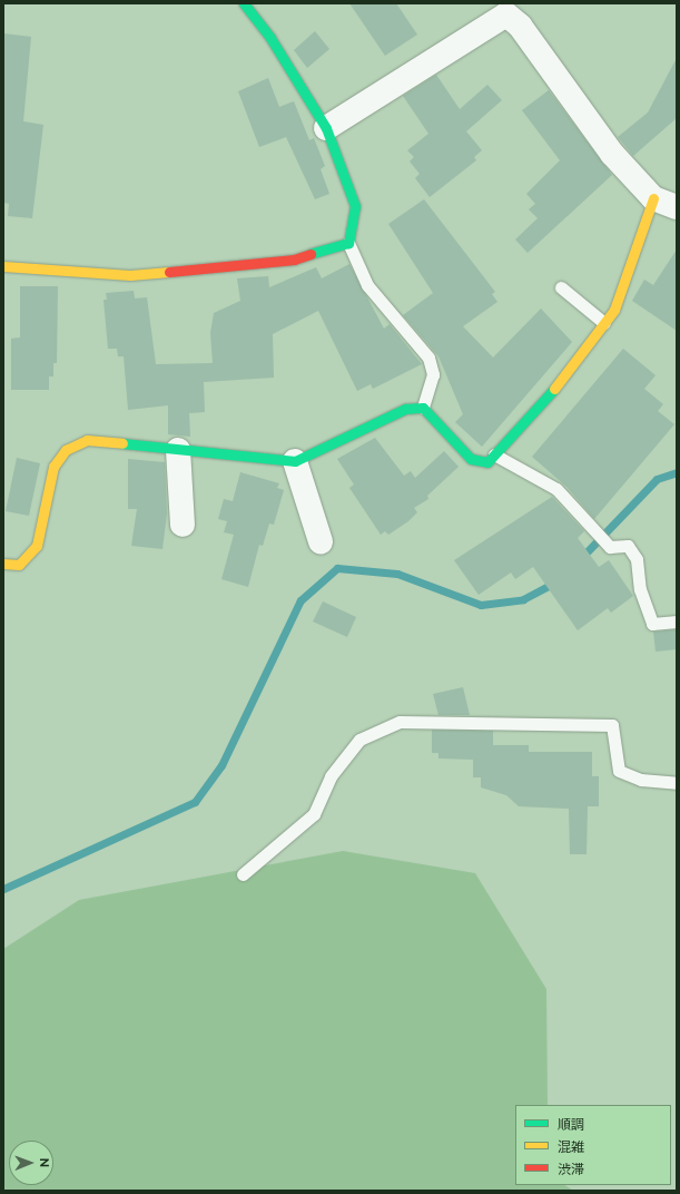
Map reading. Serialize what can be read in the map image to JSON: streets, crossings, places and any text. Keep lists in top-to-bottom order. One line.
{"legend":["順調","混雑","渋滞"],"north":"right"}
